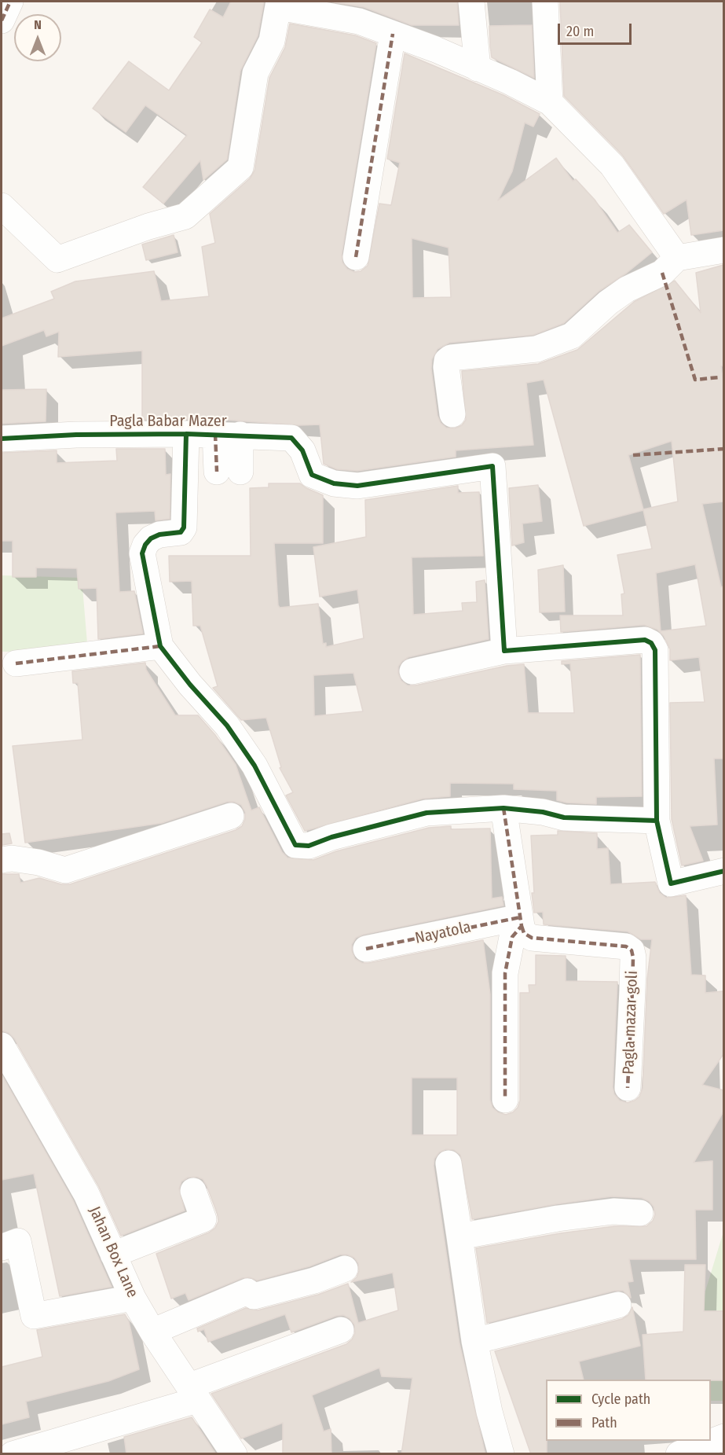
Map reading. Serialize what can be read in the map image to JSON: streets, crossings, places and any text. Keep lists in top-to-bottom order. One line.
{"streets":{"street":["Pagla Babar Mazer","Nayatola","Pagla mazar goli","Jahan Box Lane"]},"crossings":[["Nayatola","Pagla mazar goli"]],"legend":["Cycle path","Path"],"scale_bar":"20 m","north":"top"}
